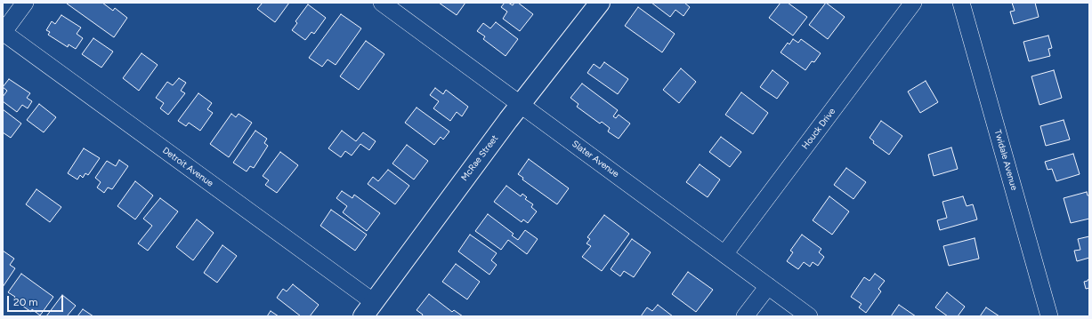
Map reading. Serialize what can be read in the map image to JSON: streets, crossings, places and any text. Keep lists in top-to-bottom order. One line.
{"streets":{"street":["Houck Drive","McRae Street","Slater Avenue","Twidale Avenue","Detroit Avenue"]},"crossings":[["Houck Drive","Slater Avenue"],["McRae Street","Slater Avenue"],["McRae Street","Detroit Avenue"]],"scale_bar":"20 m"}
